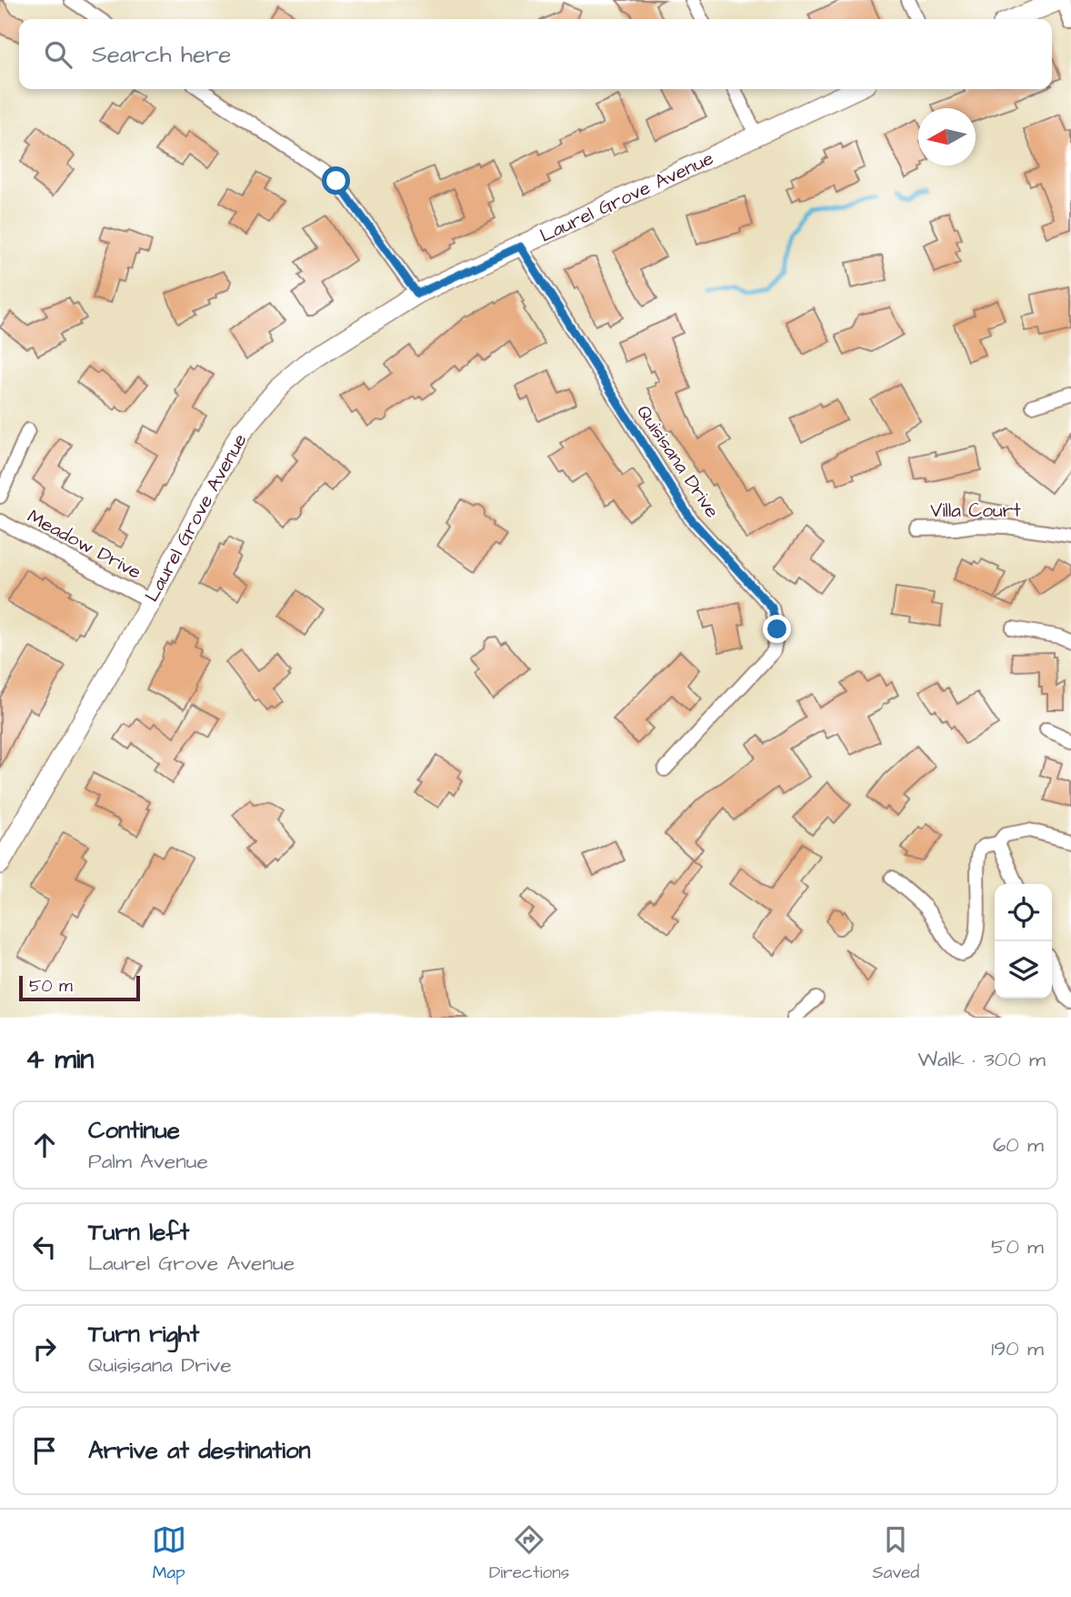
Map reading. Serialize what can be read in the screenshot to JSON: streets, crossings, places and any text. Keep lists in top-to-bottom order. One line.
{"streets":{"street":["Laurel Grove Avenue","Quisisana Drive","Villa Court","Meadow Drive"]},"crossings":[["Laurel Grove Avenue","Quisisana Drive"],["Laurel Grove Avenue","Meadow Drive"]],"scale_bar":"50 m","north":"left","page":{"search":"Search here","scale":"50 m","heading":["4 min","Walk · 300 m"],"list":[["Continue","Palm Avenue","60 m"],["Turn left","Laurel Grove Avenue","50 m"],["Turn right","Quisisana Drive","190 m"],"Arrive at destination"],"nav":["Map","Directions","Saved"]}}
